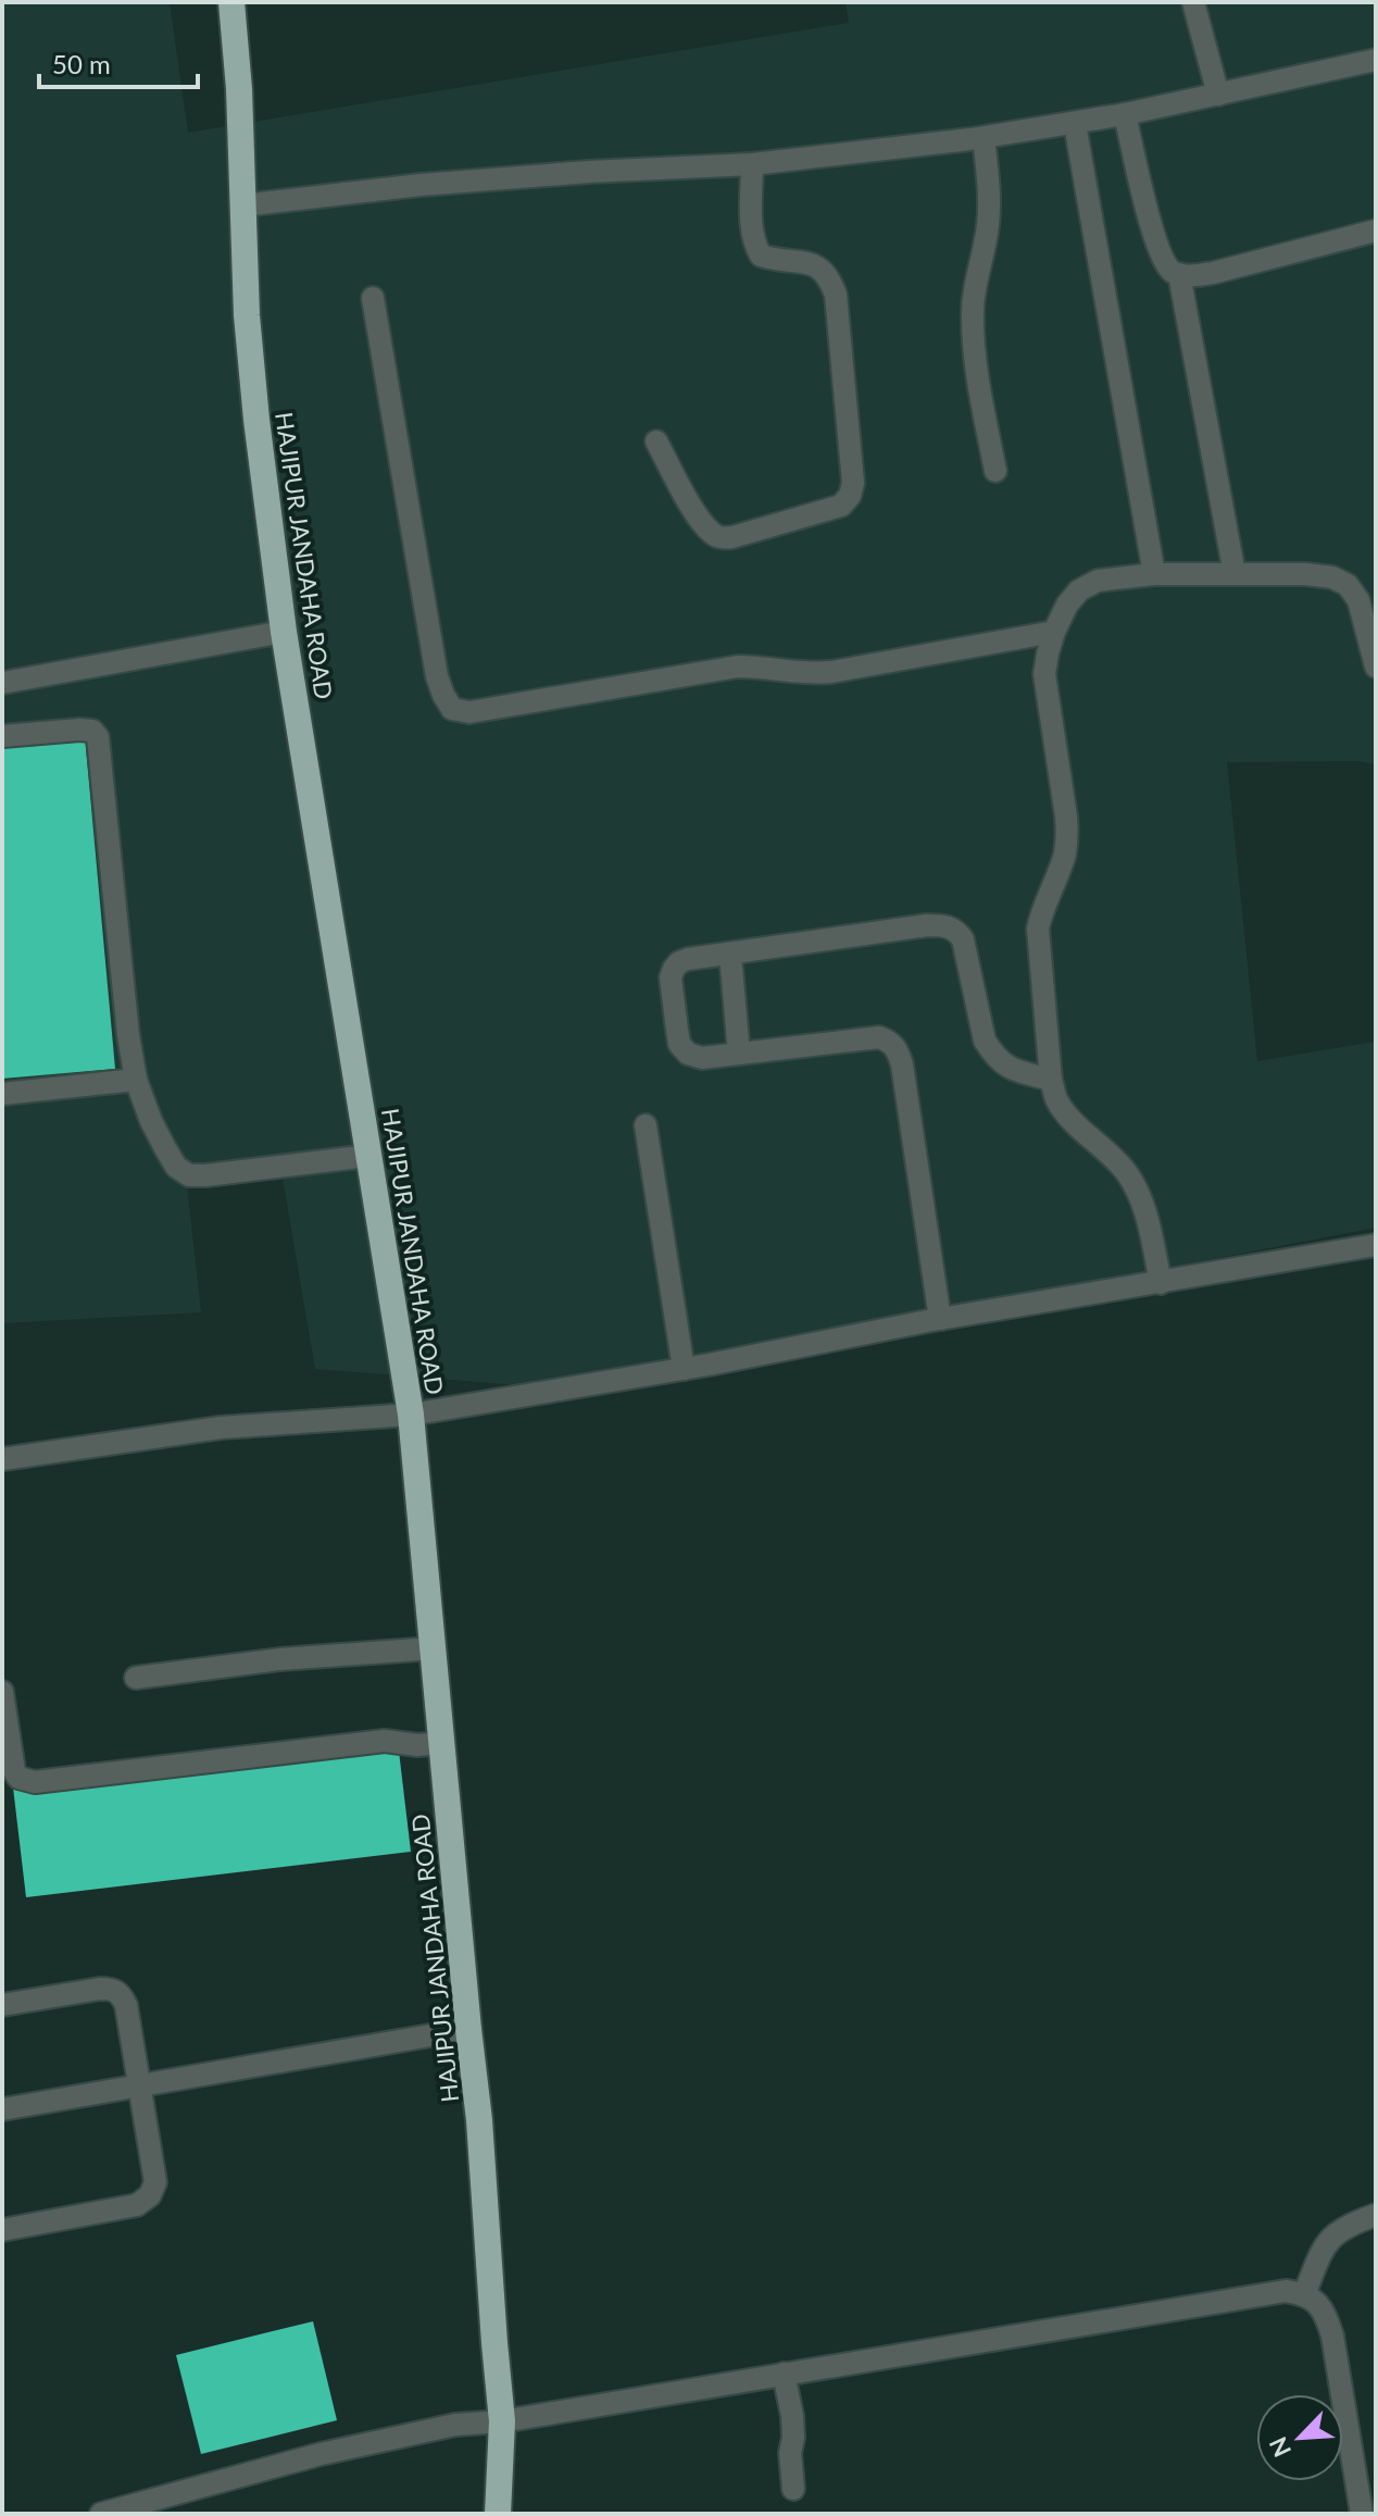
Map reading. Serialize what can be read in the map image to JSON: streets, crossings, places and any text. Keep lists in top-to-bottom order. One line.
{"streets":{"highway":["HAJIPUR JANDAHA ROAD"]},"scale_bar":"50 m","north":"bottom left"}
